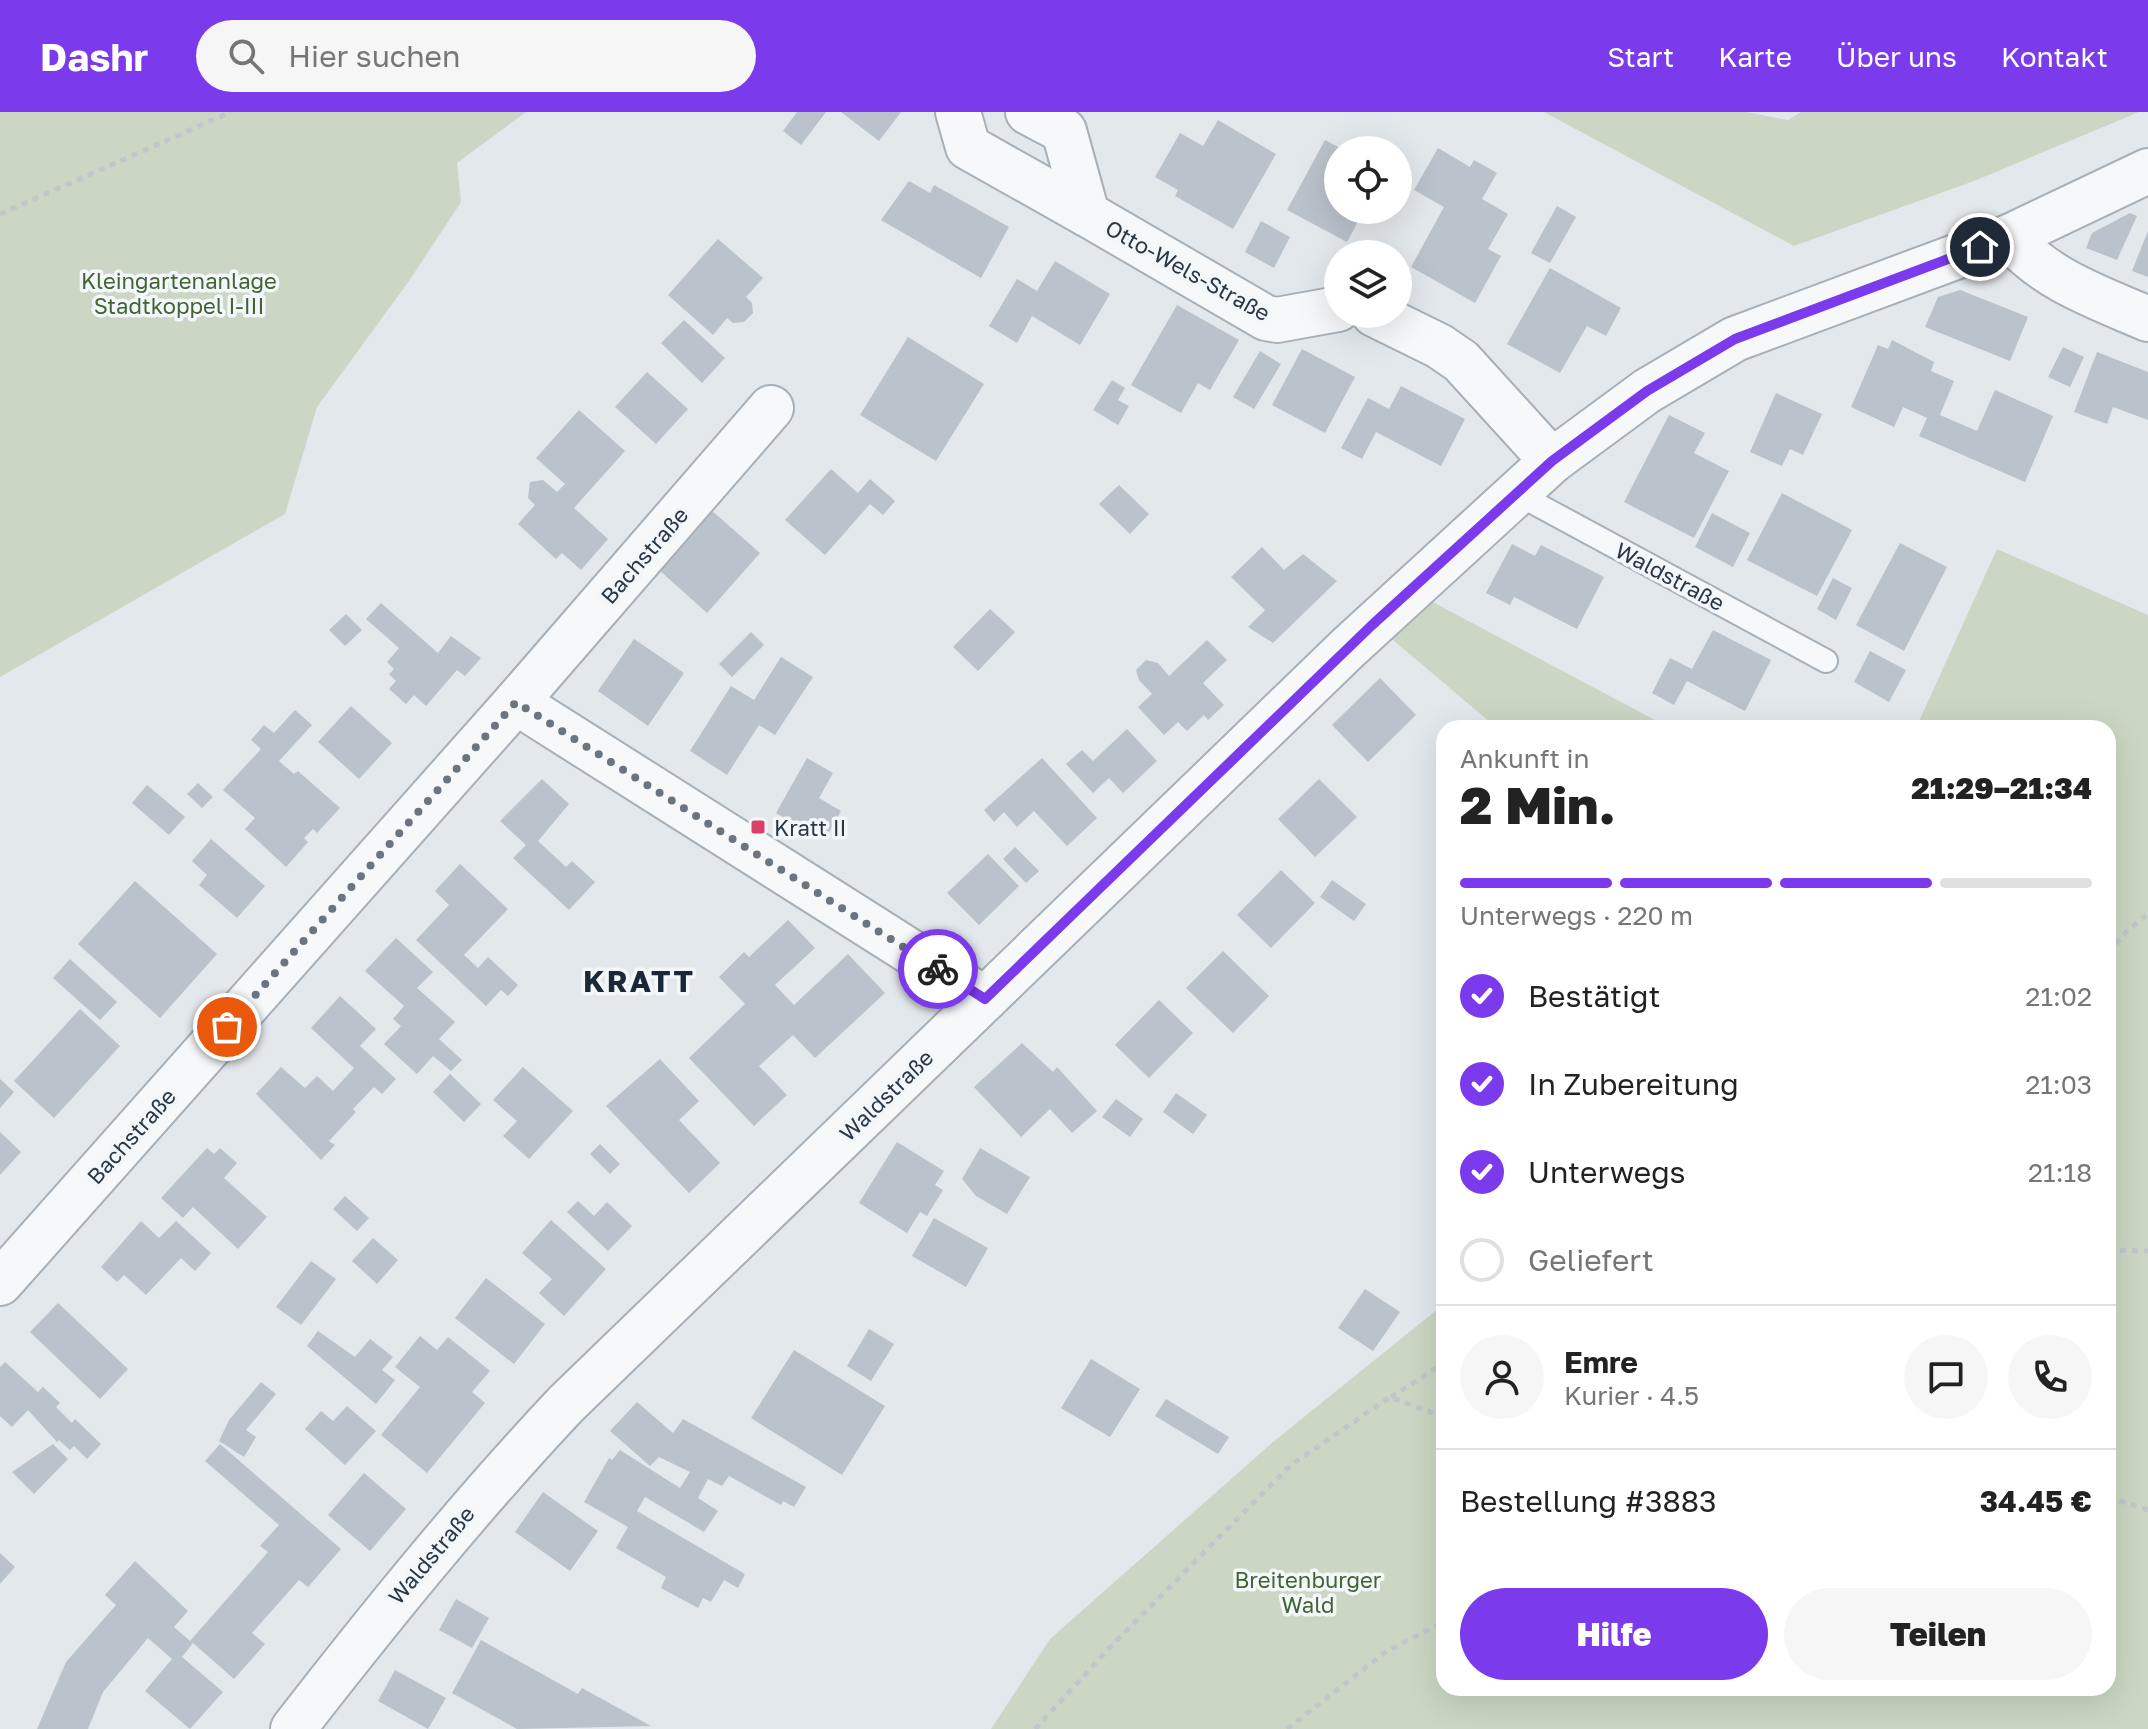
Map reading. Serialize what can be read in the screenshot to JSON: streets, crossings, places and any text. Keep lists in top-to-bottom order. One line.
{"streets":{"street":["Otto-Wels-Straße","Bachstraße","Waldstraße"]},"districts":["KRATT"],"parks":["Kleingartenanlage Stadtkoppel I-III","Breitenburger Wald"],"places":{"transit":["Kratt II"]},"page":{"header":"Dashr","search":"Hier suchen","nav":["Start","Karte","Über uns","Kontakt"],"heading":["2 Min.","Ankunft in","21:29–21:34"],"panel":["Emre","Kurier · 4.5","Bestellung #3883","34.45 €"],"bar":"Unterwegs · 220 m","list":[["Bestätigt","21:02"],["In Zubereitung","21:03"],["Unterwegs","21:18"],"Geliefert"],"buttons":["Hilfe","Teilen"]}}
